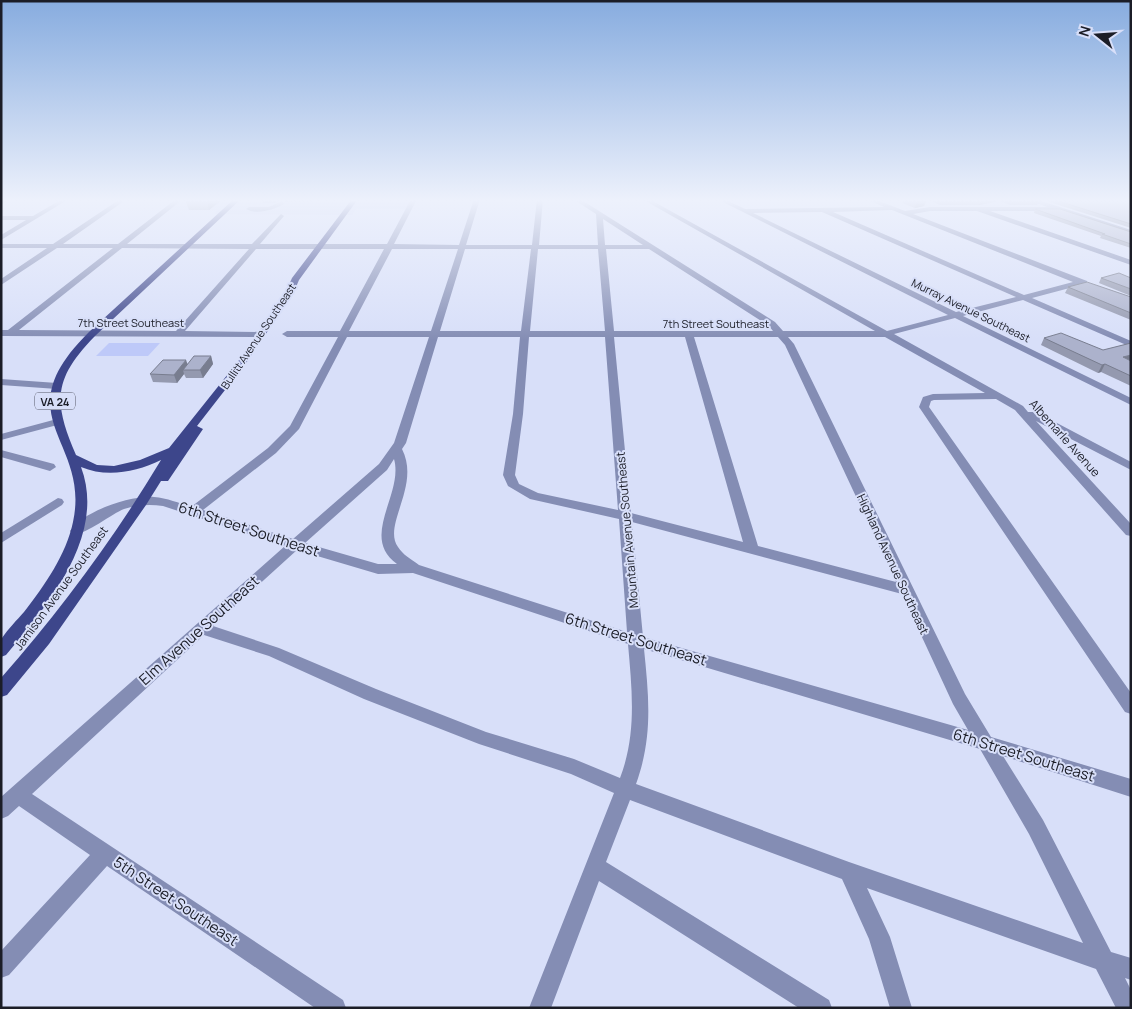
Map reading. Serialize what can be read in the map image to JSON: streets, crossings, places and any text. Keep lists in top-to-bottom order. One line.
{"streets":{"main road":["Bullitt Avenue Southeast","VA 24","Jamison Avenue Southeast"],"street":["Murray Avenue Southeast","7th Street Southeast","Albemarle Avenue","6th Street Southeast","Mountain Avenue Southeast","Highland Avenue Southeast","Elm Avenue Southeast","5th Street Southeast"]},"crossings":[["Murray Avenue Southeast","7th Street Southeast"],["7th Street Southeast","Bullitt Avenue Southeast"],["7th Street Southeast","Albemarle Avenue"],["7th Street Southeast","Mountain Avenue Southeast"],["7th Street Southeast","Highland Avenue Southeast"],["7th Street Southeast","Jamison Avenue Southeast"],["7th Street Southeast","Elm Avenue Southeast"],["Bullitt Avenue Southeast","6th Street Southeast"],["Bullitt Avenue Southeast","Jamison Avenue Southeast"],["6th Street Southeast","Mountain Avenue Southeast"],["6th Street Southeast","Highland Avenue Southeast"],["6th Street Southeast","Jamison Avenue Southeast"],["6th Street Southeast","Elm Avenue Southeast"],["Elm Avenue Southeast","5th Street Southeast"]],"north":"left"}
